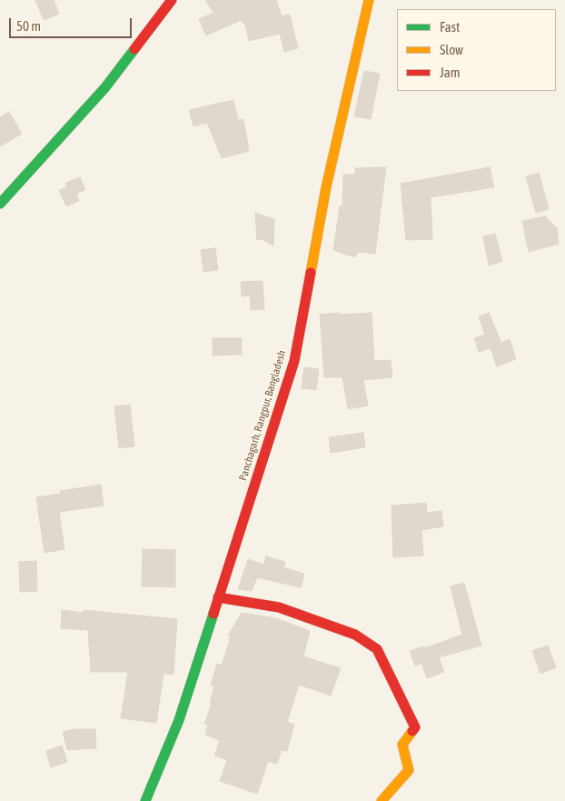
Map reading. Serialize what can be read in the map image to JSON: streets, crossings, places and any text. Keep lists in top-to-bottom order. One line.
{"streets":{"street":["Panchagarh, Rangpur, Bangladesh"]},"legend":["Fast","Slow","Jam"],"scale_bar":"50 m"}
